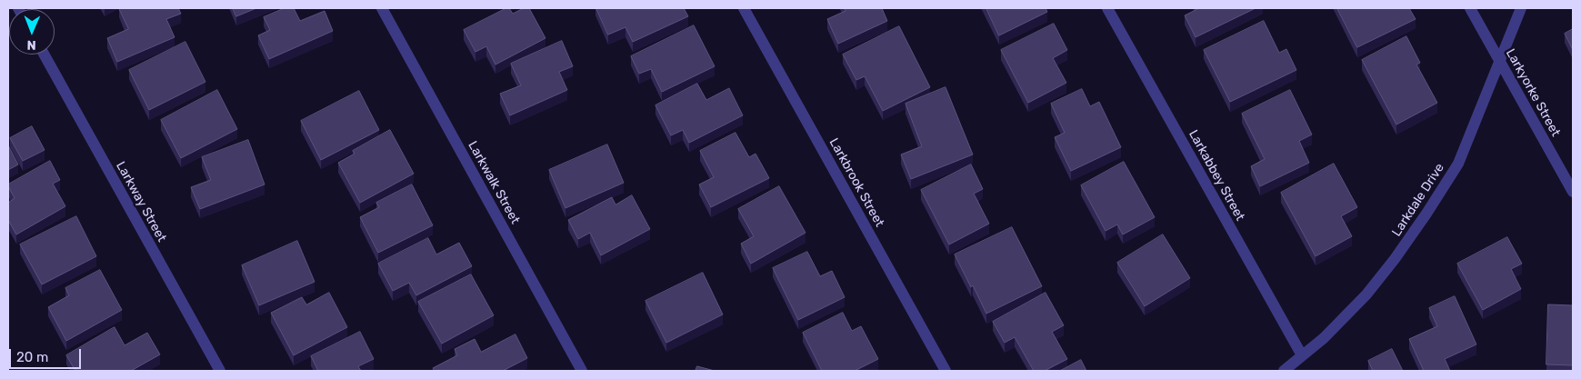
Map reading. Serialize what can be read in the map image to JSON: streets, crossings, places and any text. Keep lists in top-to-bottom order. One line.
{"streets":{"street":["Larkyorke Street","Larkabbey Street","Larkwalk Street","Larkbrook Street","Larkdale Drive","Larkway Street"]},"crossings":[["Larkyorke Street","Larkdale Drive"],["Larkabbey Street","Larkdale Drive"]],"scale_bar":"20 m","north":"bottom"}
